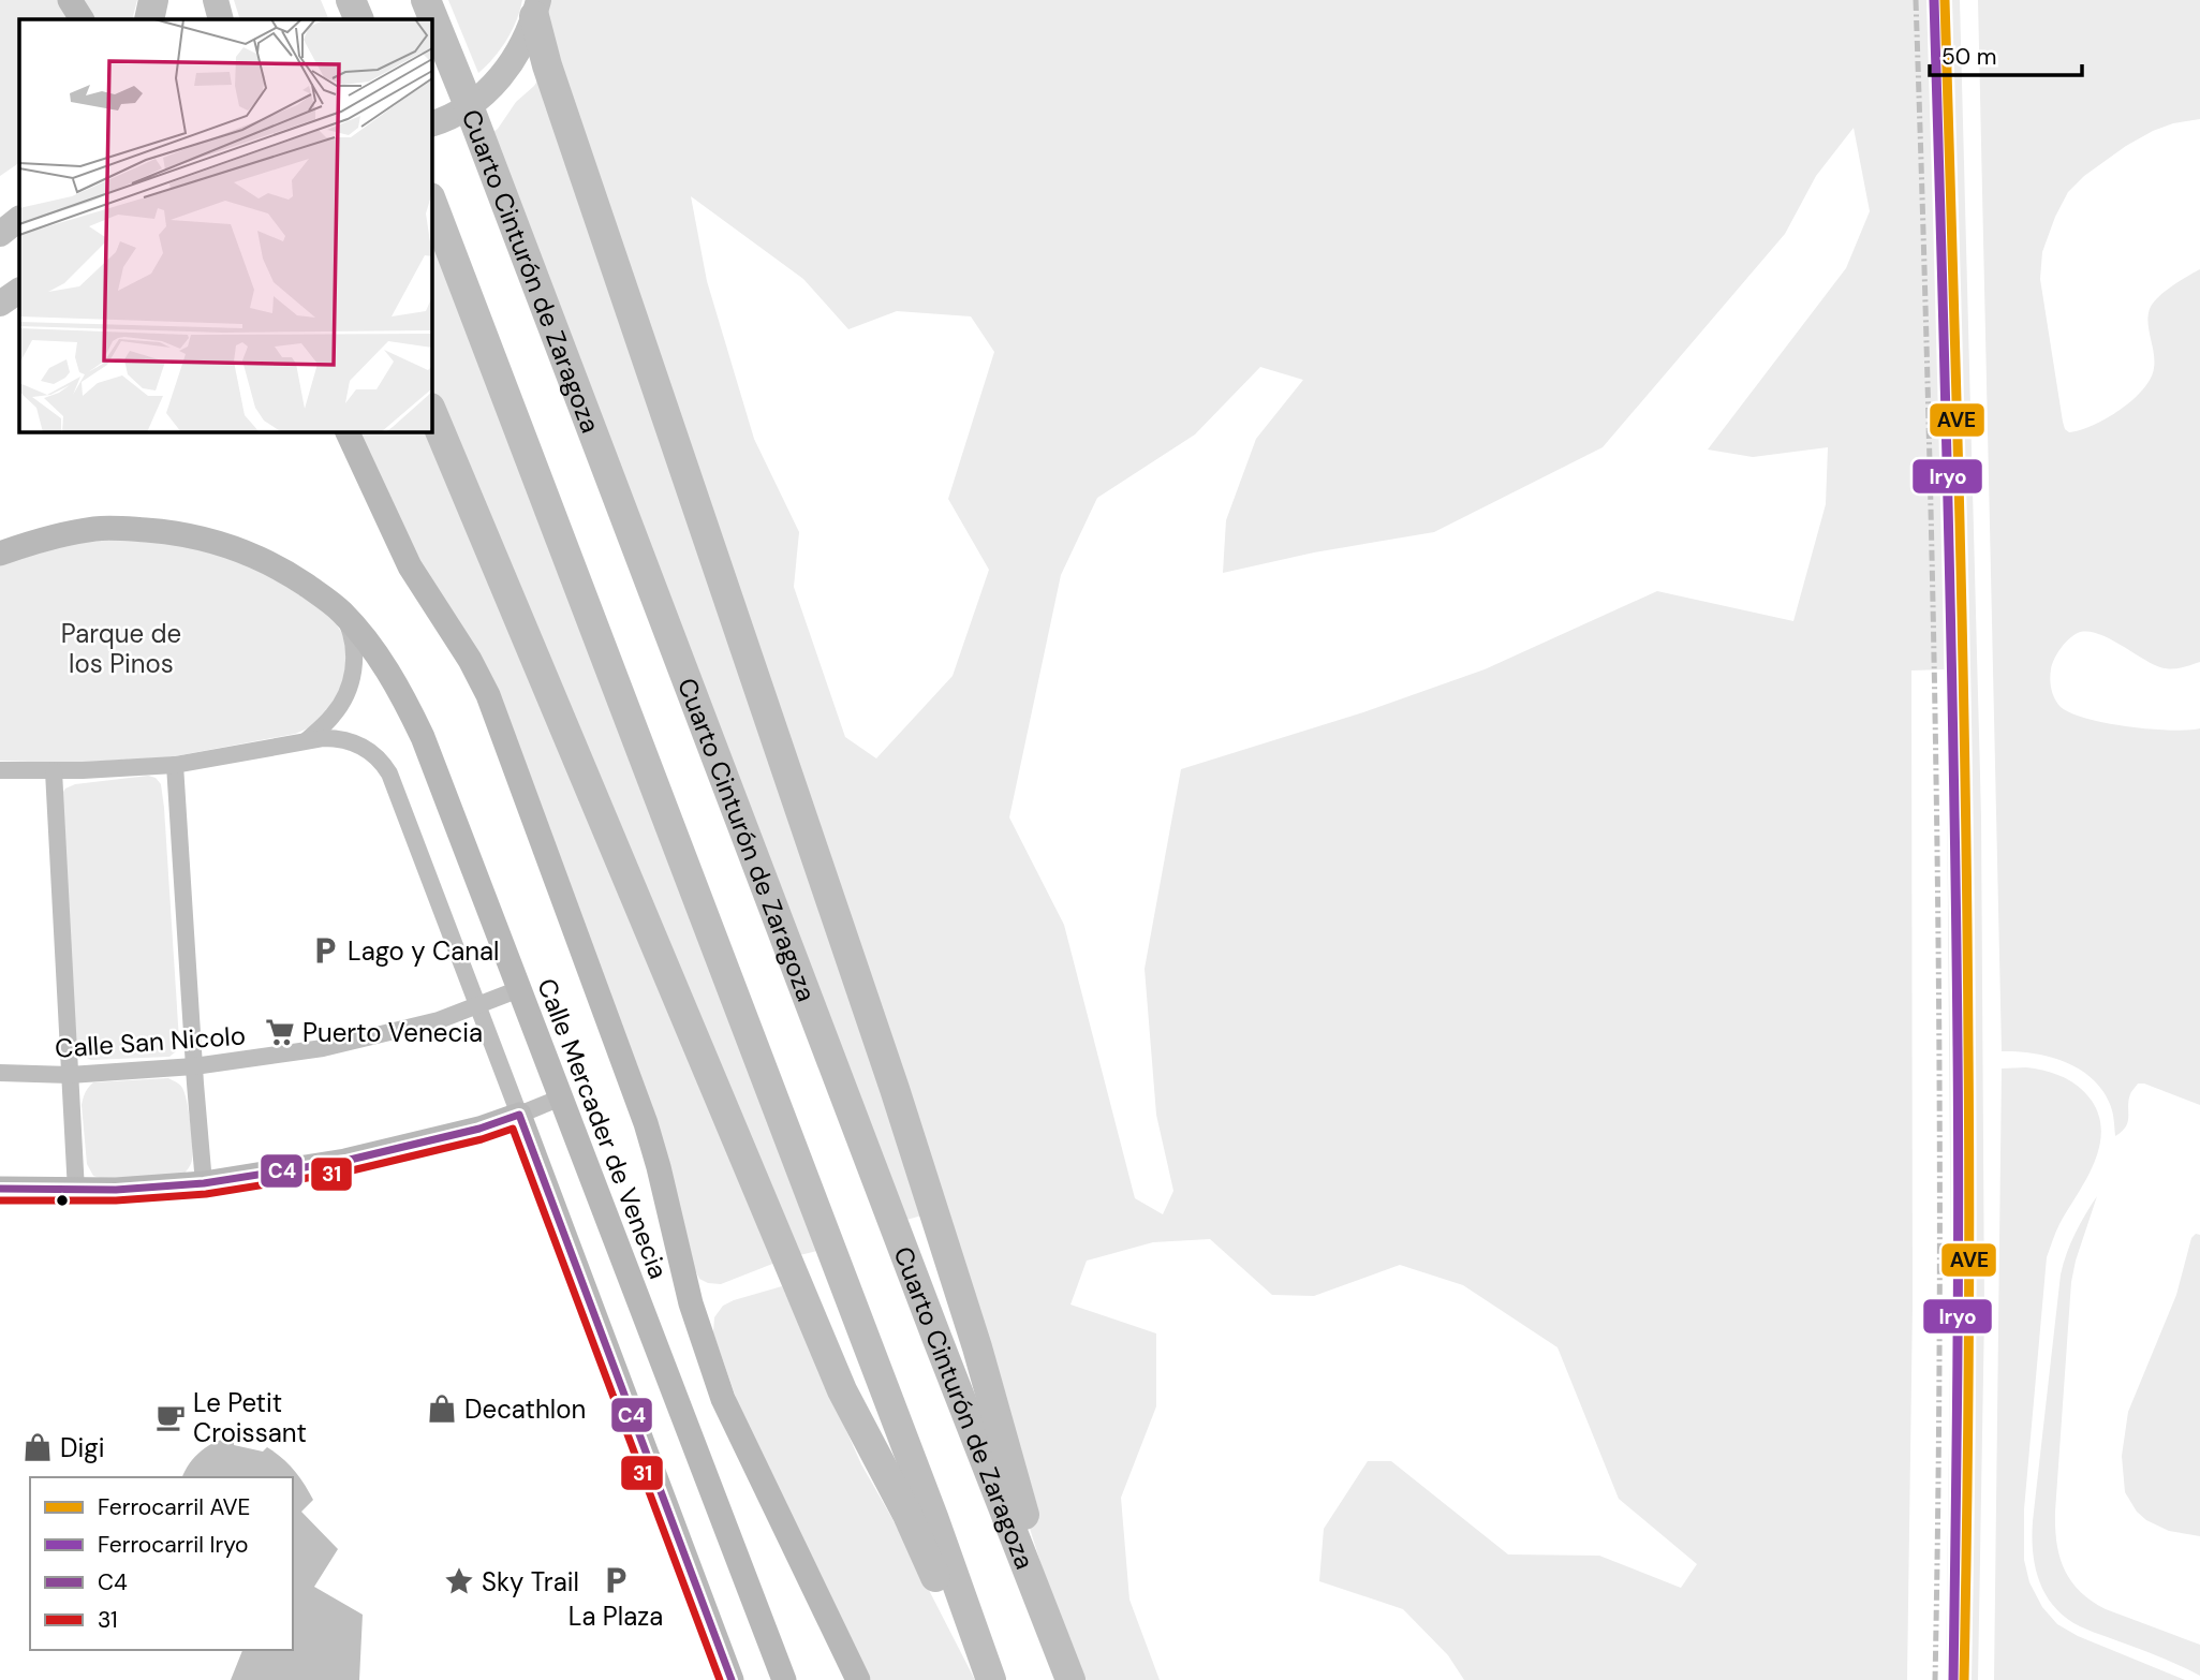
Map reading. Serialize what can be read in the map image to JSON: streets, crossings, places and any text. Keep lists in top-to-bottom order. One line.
{"streets":{"highway":["Cuarto Cinturón de Zaragoza"],"street":["Calle San Nicolo","Calle Mercader de Venecia"]},"crossings":[["Calle San Nicolo","Calle Mercader de Venecia"]],"parks":["Parque de los Pinos"],"places":{"parking":["Lago y Canal","La Plaza"],"supermarket":["Puerto Venecia"],"shop":["Decathlon","Digi"],"cafe":["Le Petit Croissant"],"place":["Sky Trail"]},"lines":["rail line AVE","rail line Iryo","transit line C4","transit line 31"],"legend":["Ferrocarril AVE","Ferrocarril Iryo","C4","31"],"scale_bar":"50 m"}
